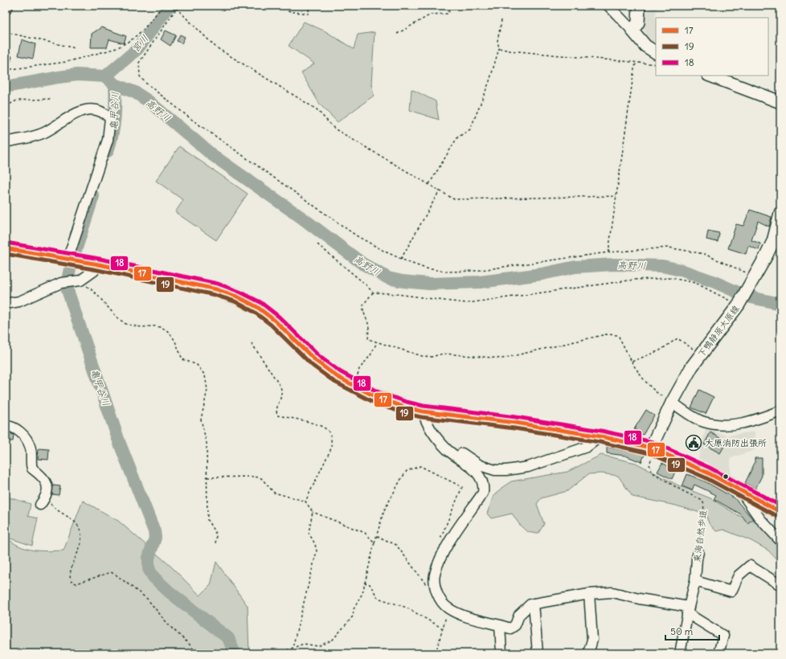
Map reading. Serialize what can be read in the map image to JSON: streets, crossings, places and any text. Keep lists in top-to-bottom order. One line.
{"streets":{"main road":["下鴨静原大原線"],"street":["東海自然歩道"]},"crossings":[["下鴨静原大原線","東海自然歩道"]],"water":["宮川","高野川","亀甲谷川"],"places":{"public building":["大原消防出張所"]},"lines":["transit line 18","transit line 17","transit line 19"],"legend":["17","19","18"],"scale_bar":"50 m"}
